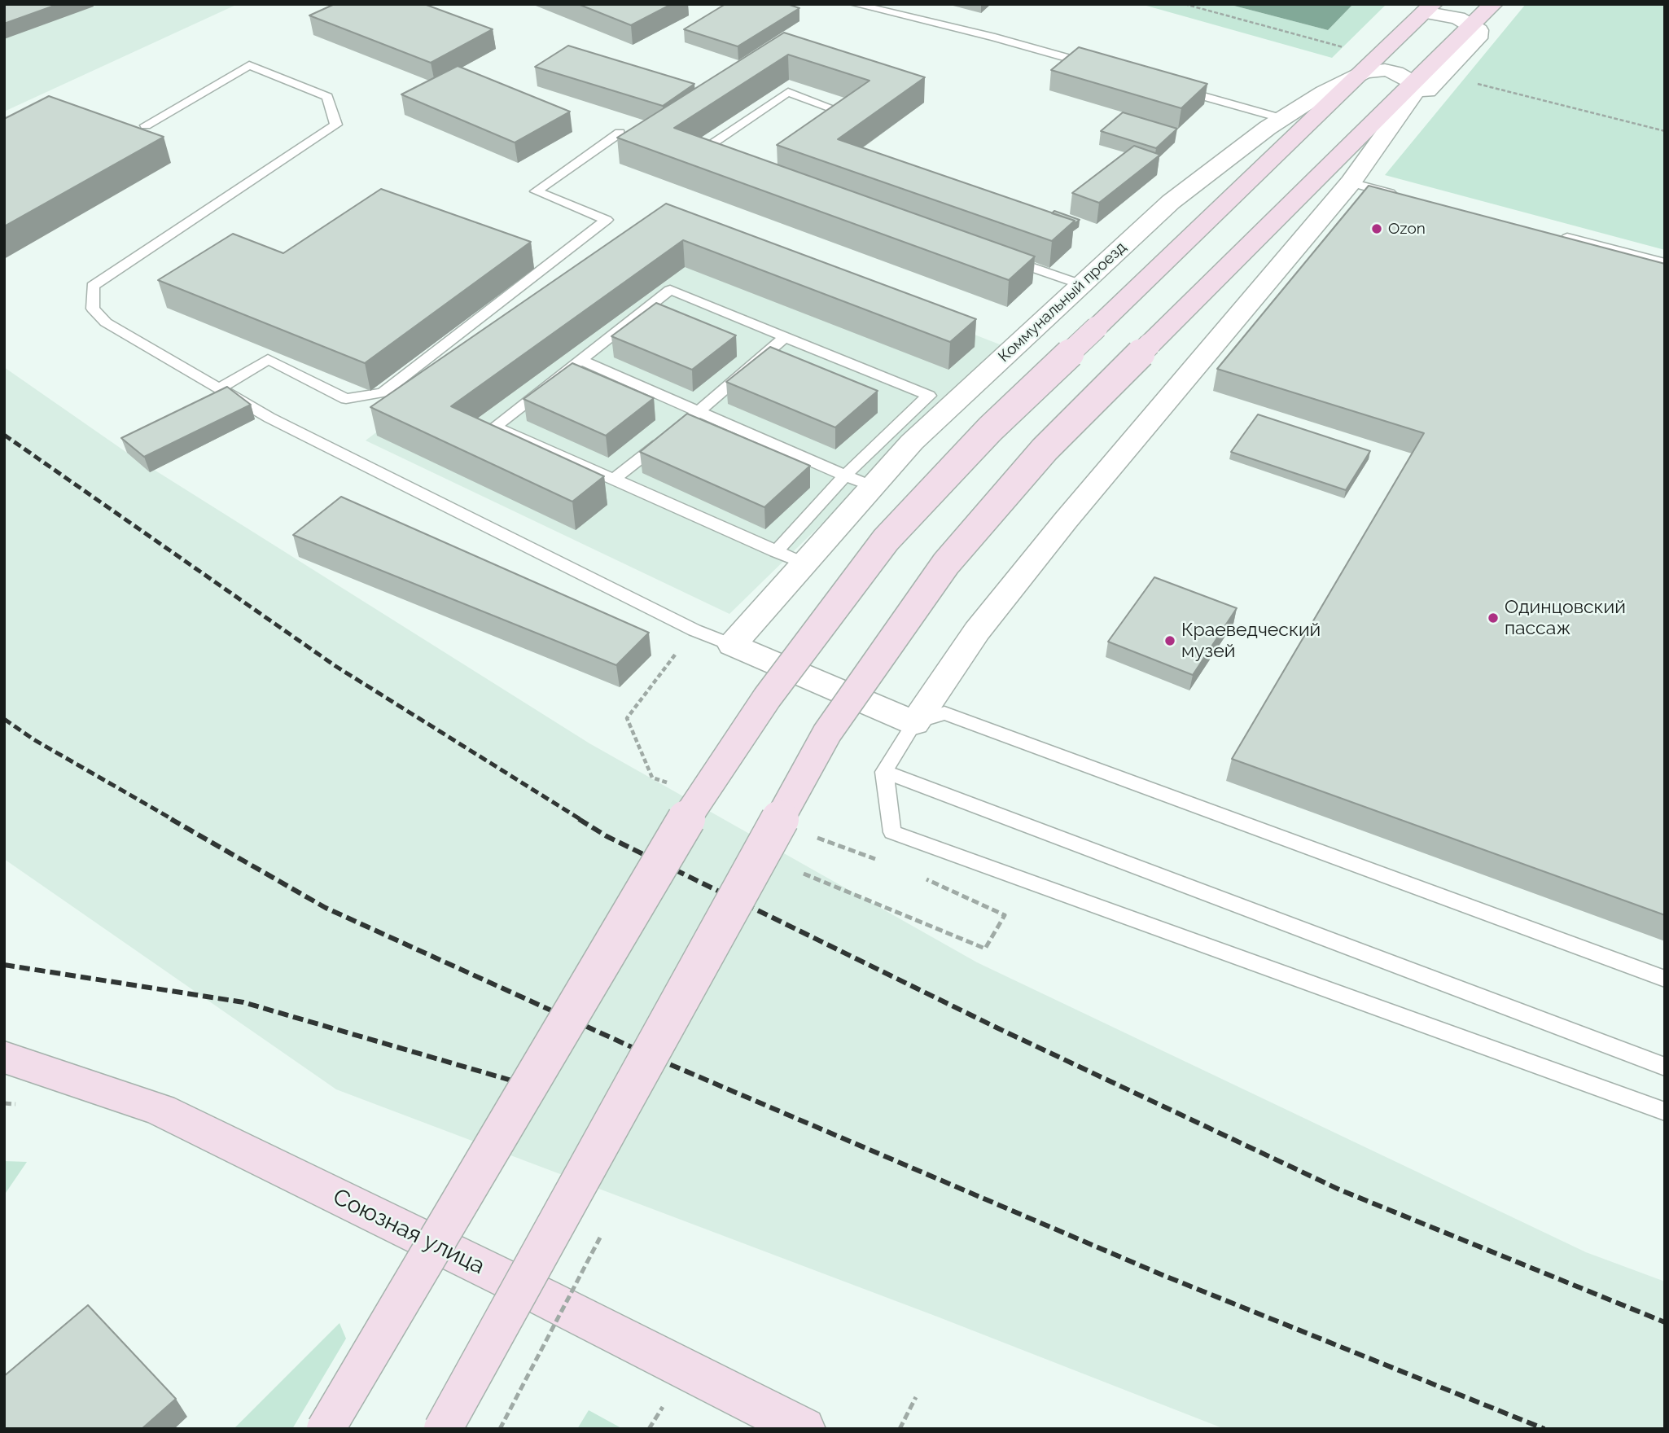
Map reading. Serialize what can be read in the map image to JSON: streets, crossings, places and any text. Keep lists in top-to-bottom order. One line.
{"streets":{"main road":["Коммунальный проезд","Союзная улица"]},"places":["Ozon","Одинцовский пассаж","Краеведческий музей"]}
